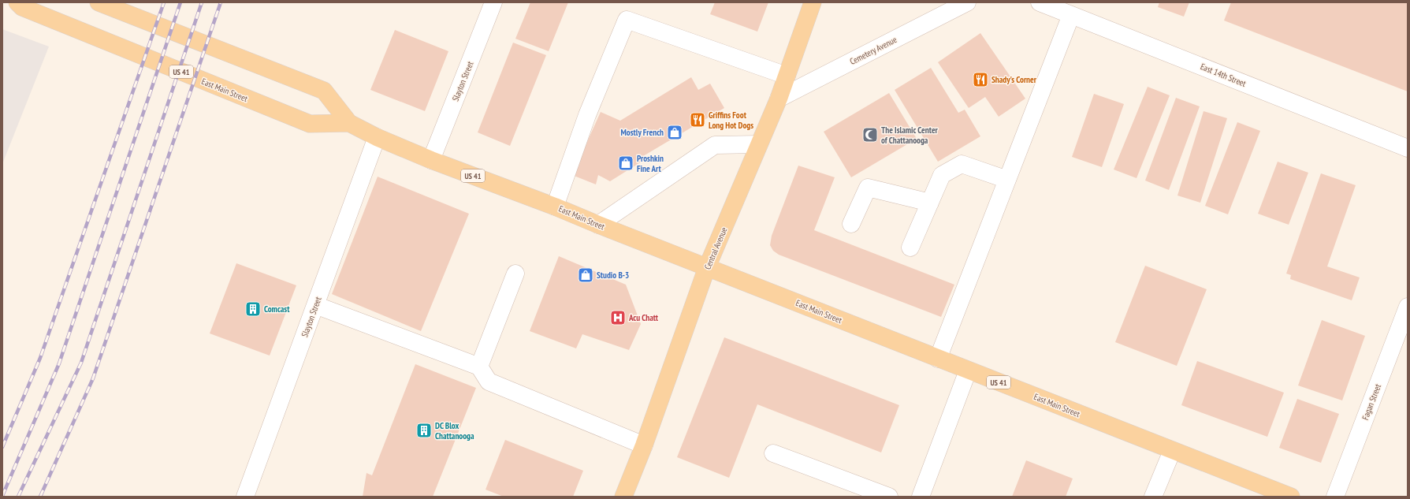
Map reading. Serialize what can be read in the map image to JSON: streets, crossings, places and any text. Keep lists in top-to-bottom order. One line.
{"streets":{"main road":["US 41","East Main Street","Central Avenue"],"street":["Cemetery Avenue","East 14th Street","Slayton Street","Fagan Street"]},"crossings":[["Cemetery Avenue","Central Avenue"],["Slayton Street","East Main Street"],["East Main Street","Central Avenue"]],"places":{"restaurant":["Shady's Corner","Griffins Foot Long Hot Dogs"],"shop":["Mostly French","Proshkin Fine Art","Studio B-3"],"mosque":["The Islamic Center of Chattanooga"],"building":["Comcast","DC Blox Chattanooga"],"hospital":["Acu Chatt"]}}
